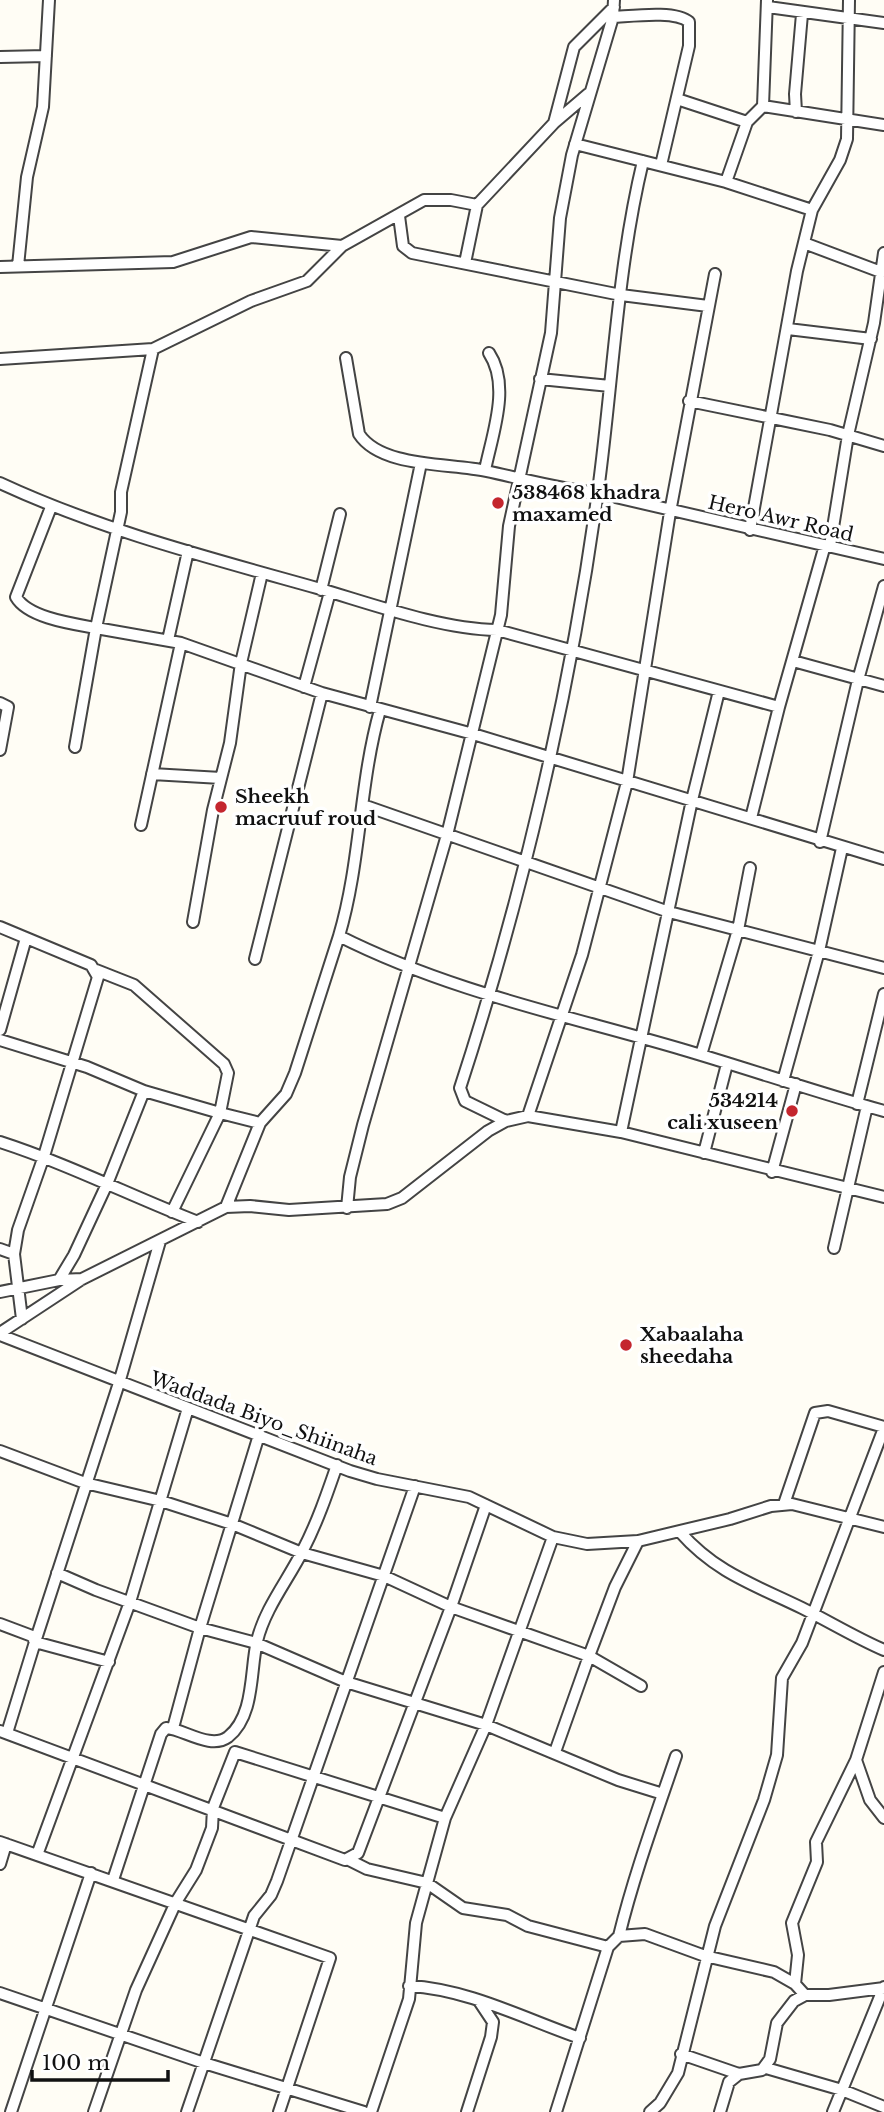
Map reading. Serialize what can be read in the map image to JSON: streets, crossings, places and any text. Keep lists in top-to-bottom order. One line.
{"streets":{"street":["Hero Awr Road","Waddada Biyo_Shiinaha"]},"places":["538468 khadra maxamed","Sheekh macruuf roud","534214 cali xuseen","Xabaalaha sheedaha"],"scale_bar":"100 m"}
